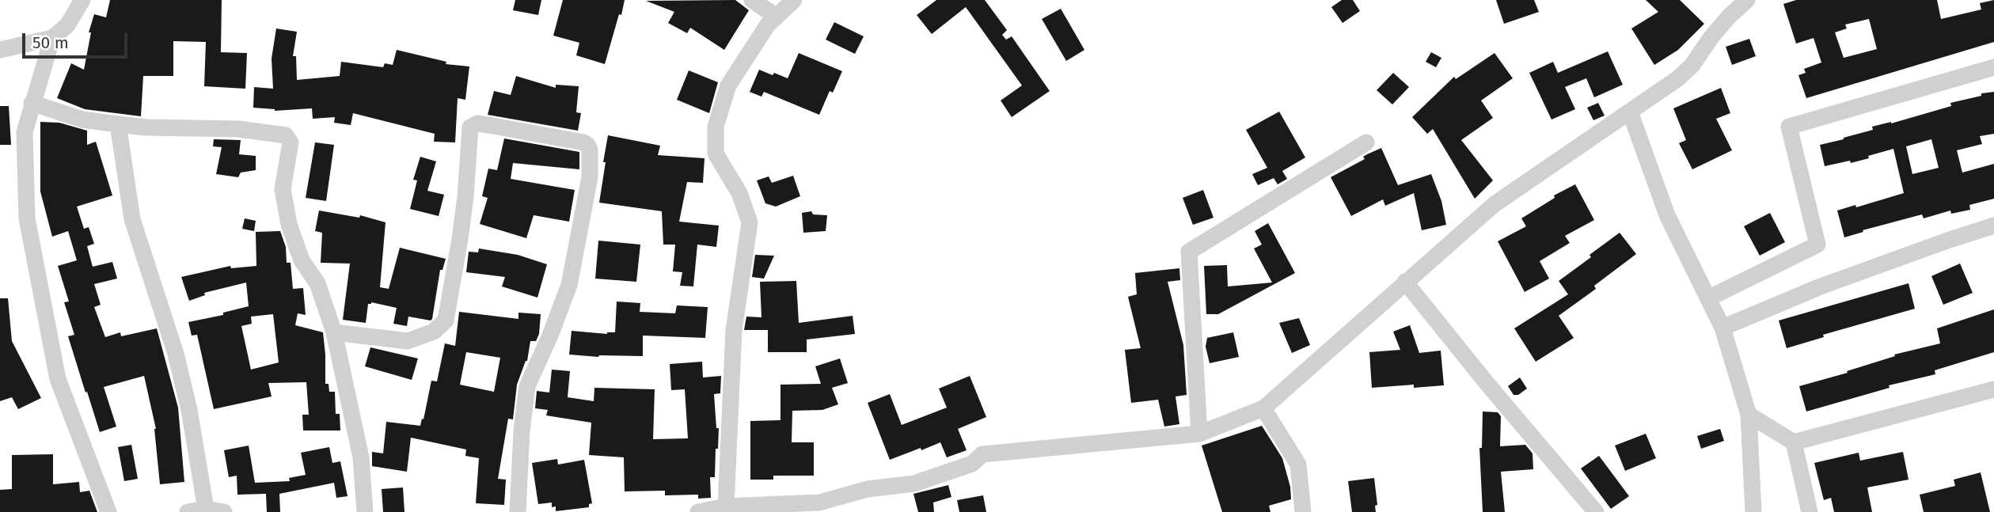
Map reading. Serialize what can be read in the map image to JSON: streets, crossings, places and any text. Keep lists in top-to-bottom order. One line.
{"scale_bar":"50 m"}
